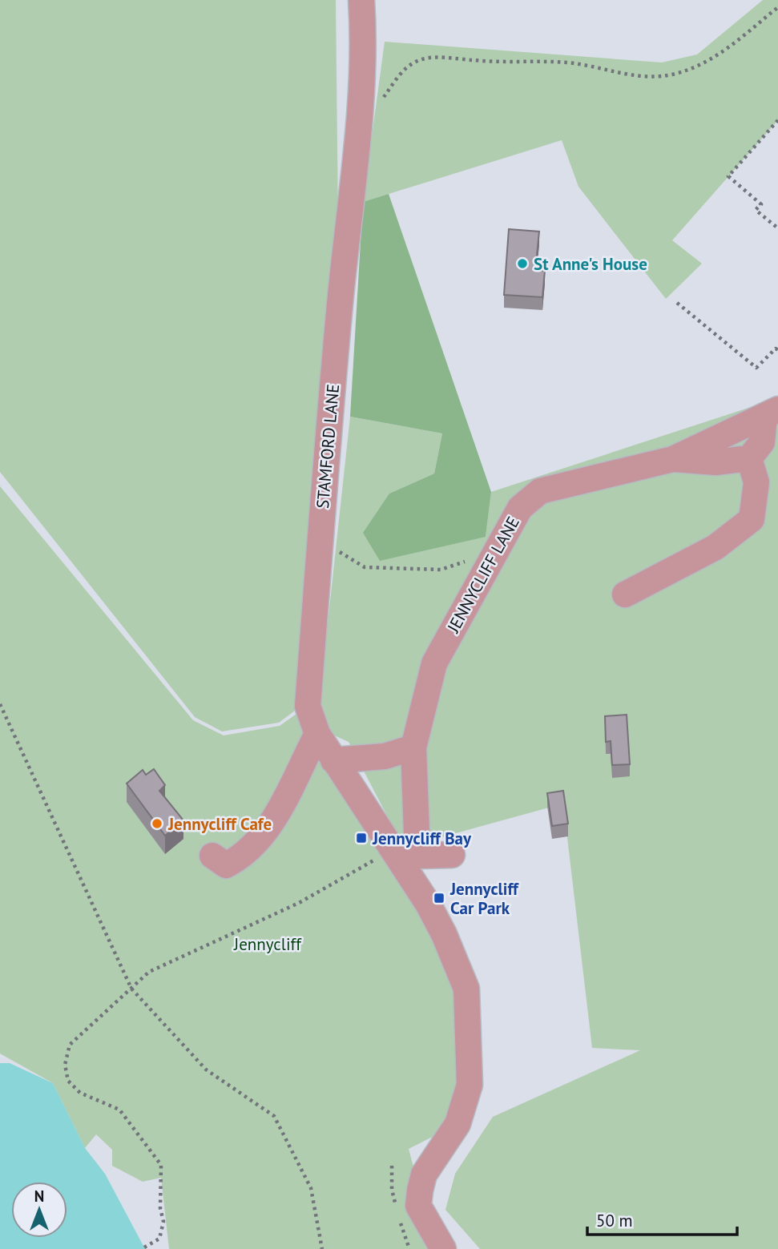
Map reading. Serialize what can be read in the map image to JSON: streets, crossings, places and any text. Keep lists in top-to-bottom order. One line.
{"streets":{"street":["STAMFORD LANE","JENNYCLIFF LANE"]},"crossings":[["STAMFORD LANE","JENNYCLIFF LANE"]],"parks":["Jennycliff"],"places":{"other":["St Anne's House","Jennycliff Cafe"],"transit":["Jennycliff Bay","Jennycliff Car Park"]},"scale_bar":"50 m","north":"top"}
